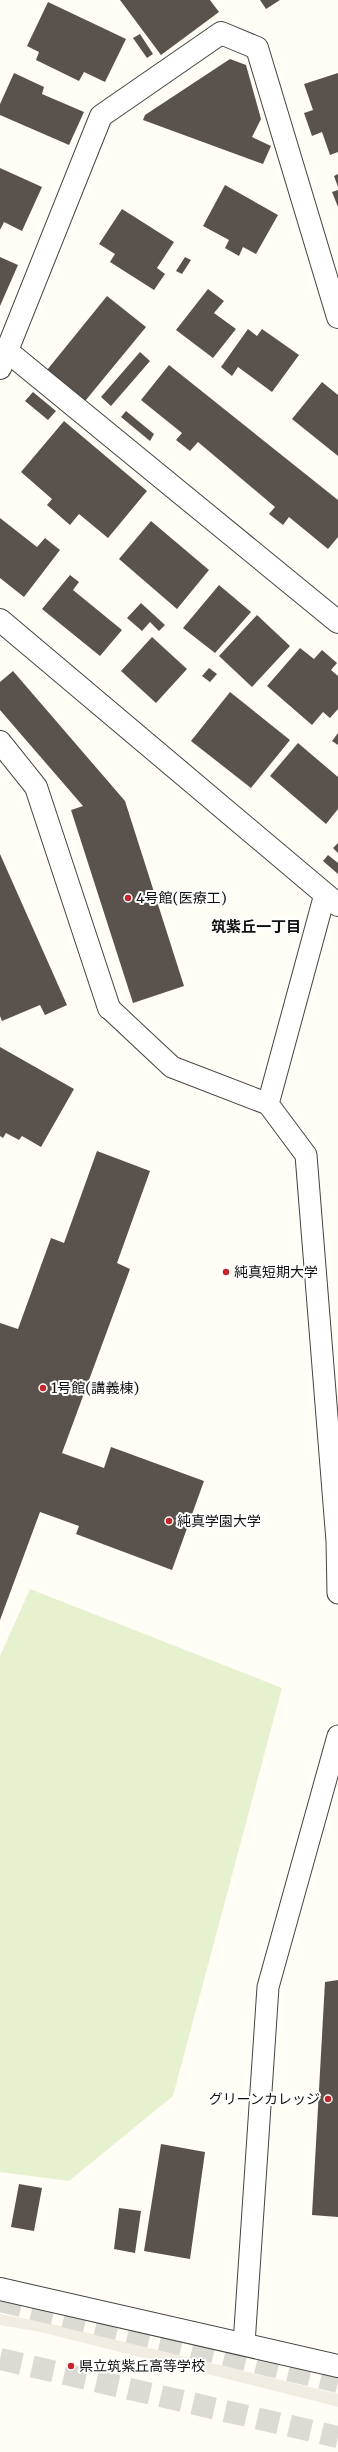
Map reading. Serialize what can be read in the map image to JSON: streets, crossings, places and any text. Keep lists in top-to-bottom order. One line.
{"districts":["筑紫丘一丁目"],"places":["4号館(医療工)","純真短期大学","1号館(講義棟)","純真学園大学","グリーンカレッジ","県立筑紫丘高等学校"]}
